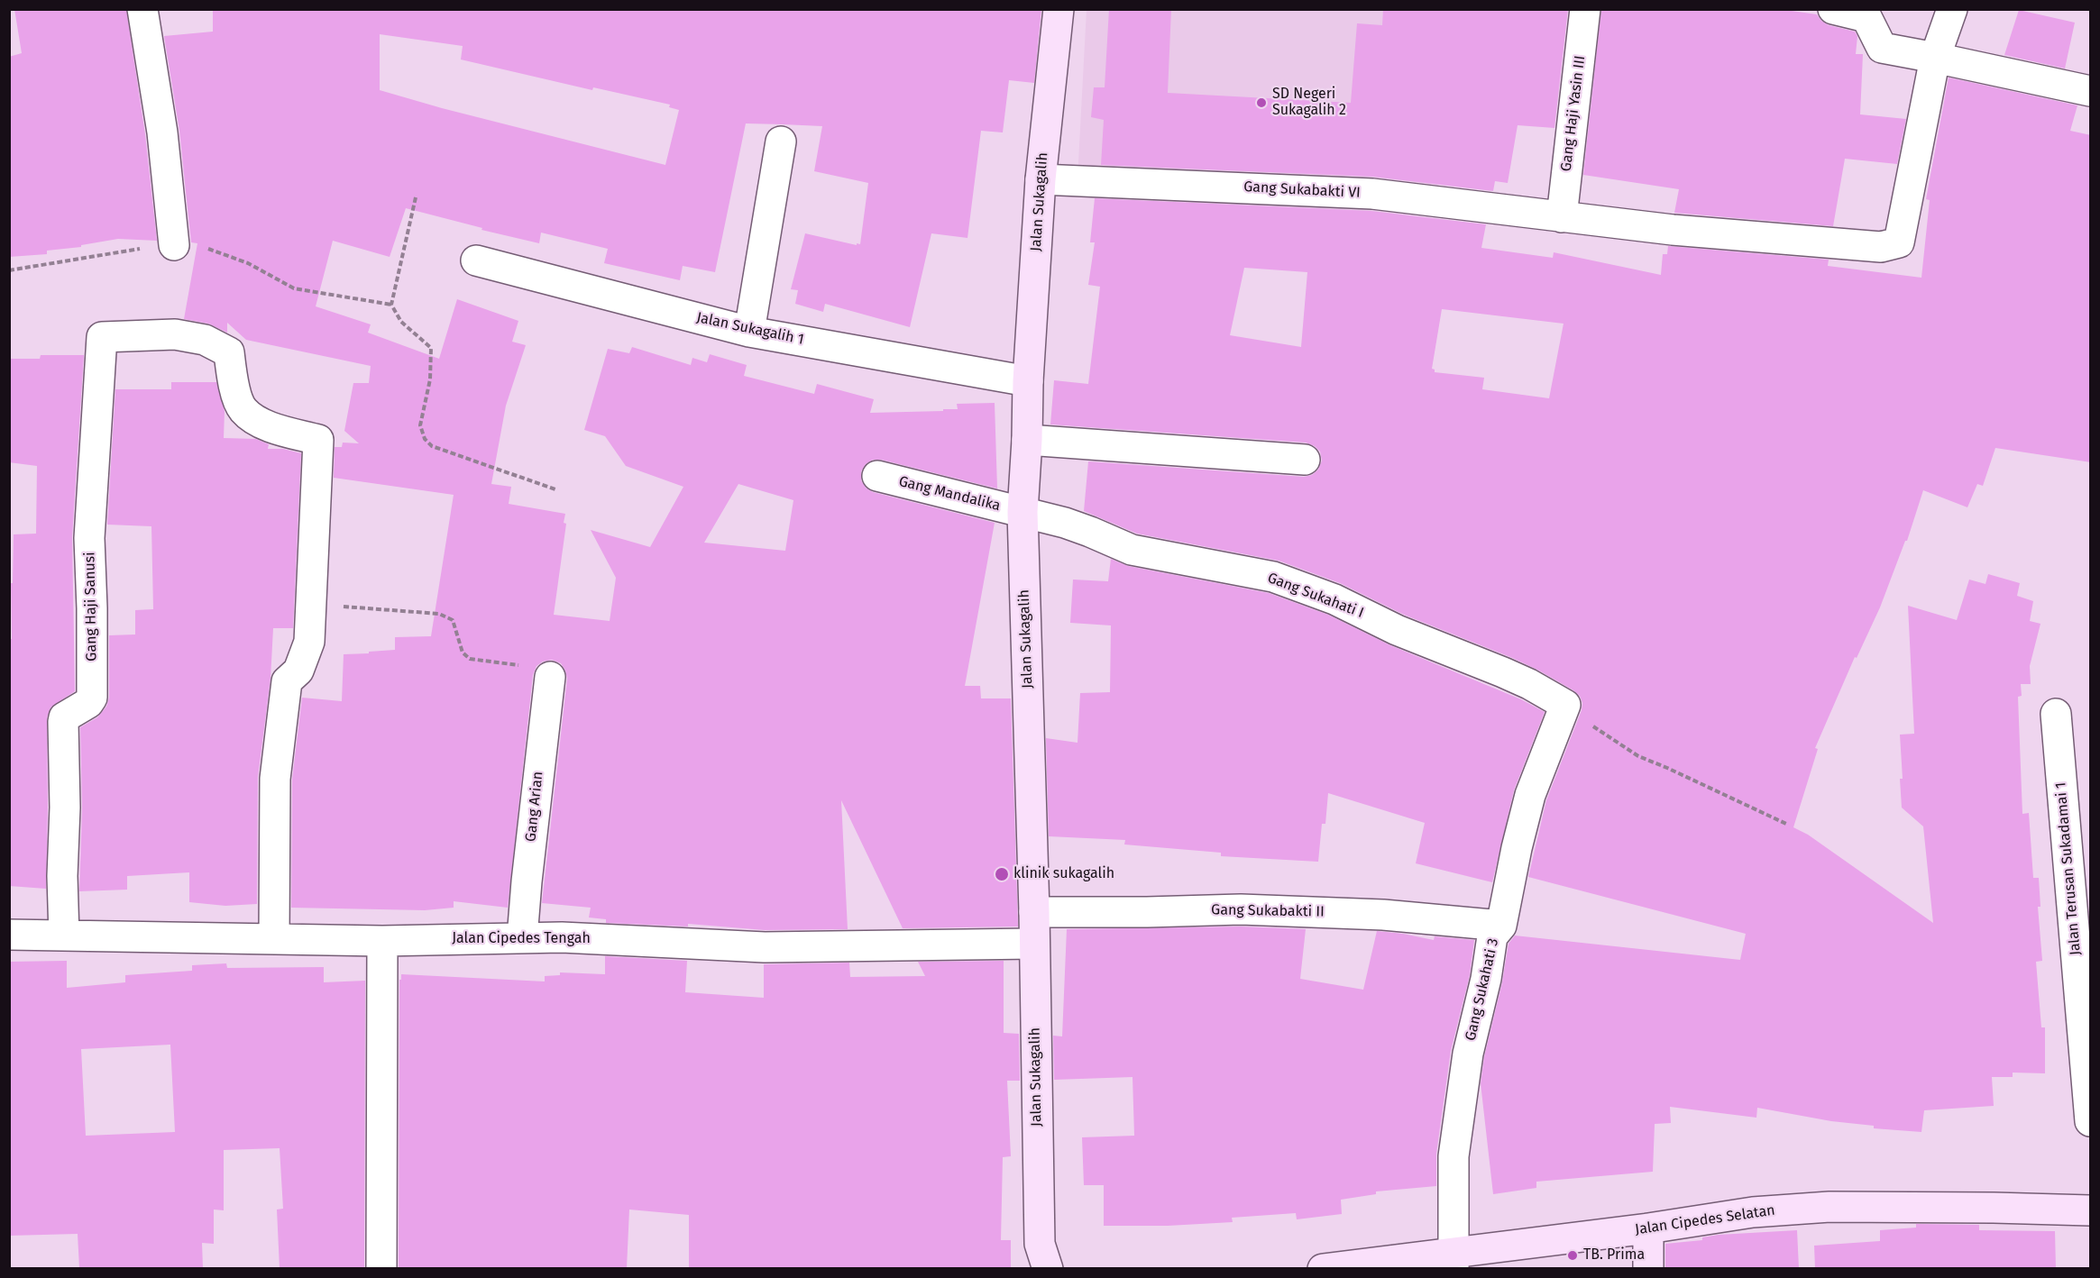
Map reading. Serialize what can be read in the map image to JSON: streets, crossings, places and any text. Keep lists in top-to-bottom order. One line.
{"streets":{"street":["Gang Haji Yasin III","Gang Sukabakti VI","Jalan Sukagalih","Jalan Sukagalih 1","Gang Mandalika","Gang Sukahati I","Gang Haji Sanusi","Gang Arian","Jalan Terusan Sukadamai 1","Gang Sukabakti II","Jalan Cipedes Tengah","Gang Sukahati 3","Jalan Cipedes Selatan"]},"crossings":[["Gang Haji Yasin III","Gang Sukabakti VI"],["Gang Sukabakti VI","Jalan Sukagalih"],["Jalan Sukagalih","Jalan Sukagalih 1"],["Jalan Sukagalih","Gang Mandalika"],["Jalan Sukagalih","Gang Sukahati I"],["Jalan Sukagalih","Gang Sukabakti II"],["Jalan Sukagalih","Jalan Cipedes Tengah"],["Gang Mandalika","Gang Sukahati I"],["Gang Sukahati I","Gang Sukahati 3"],["Gang Haji Sanusi","Jalan Cipedes Tengah"],["Gang Arian","Jalan Cipedes Tengah"],["Gang Sukabakti II","Gang Sukahati 3"],["Gang Sukahati 3","Jalan Cipedes Selatan"]],"places":["SD Negeri Sukagalih 2","klinik sukagalih","TB. Prima"]}
